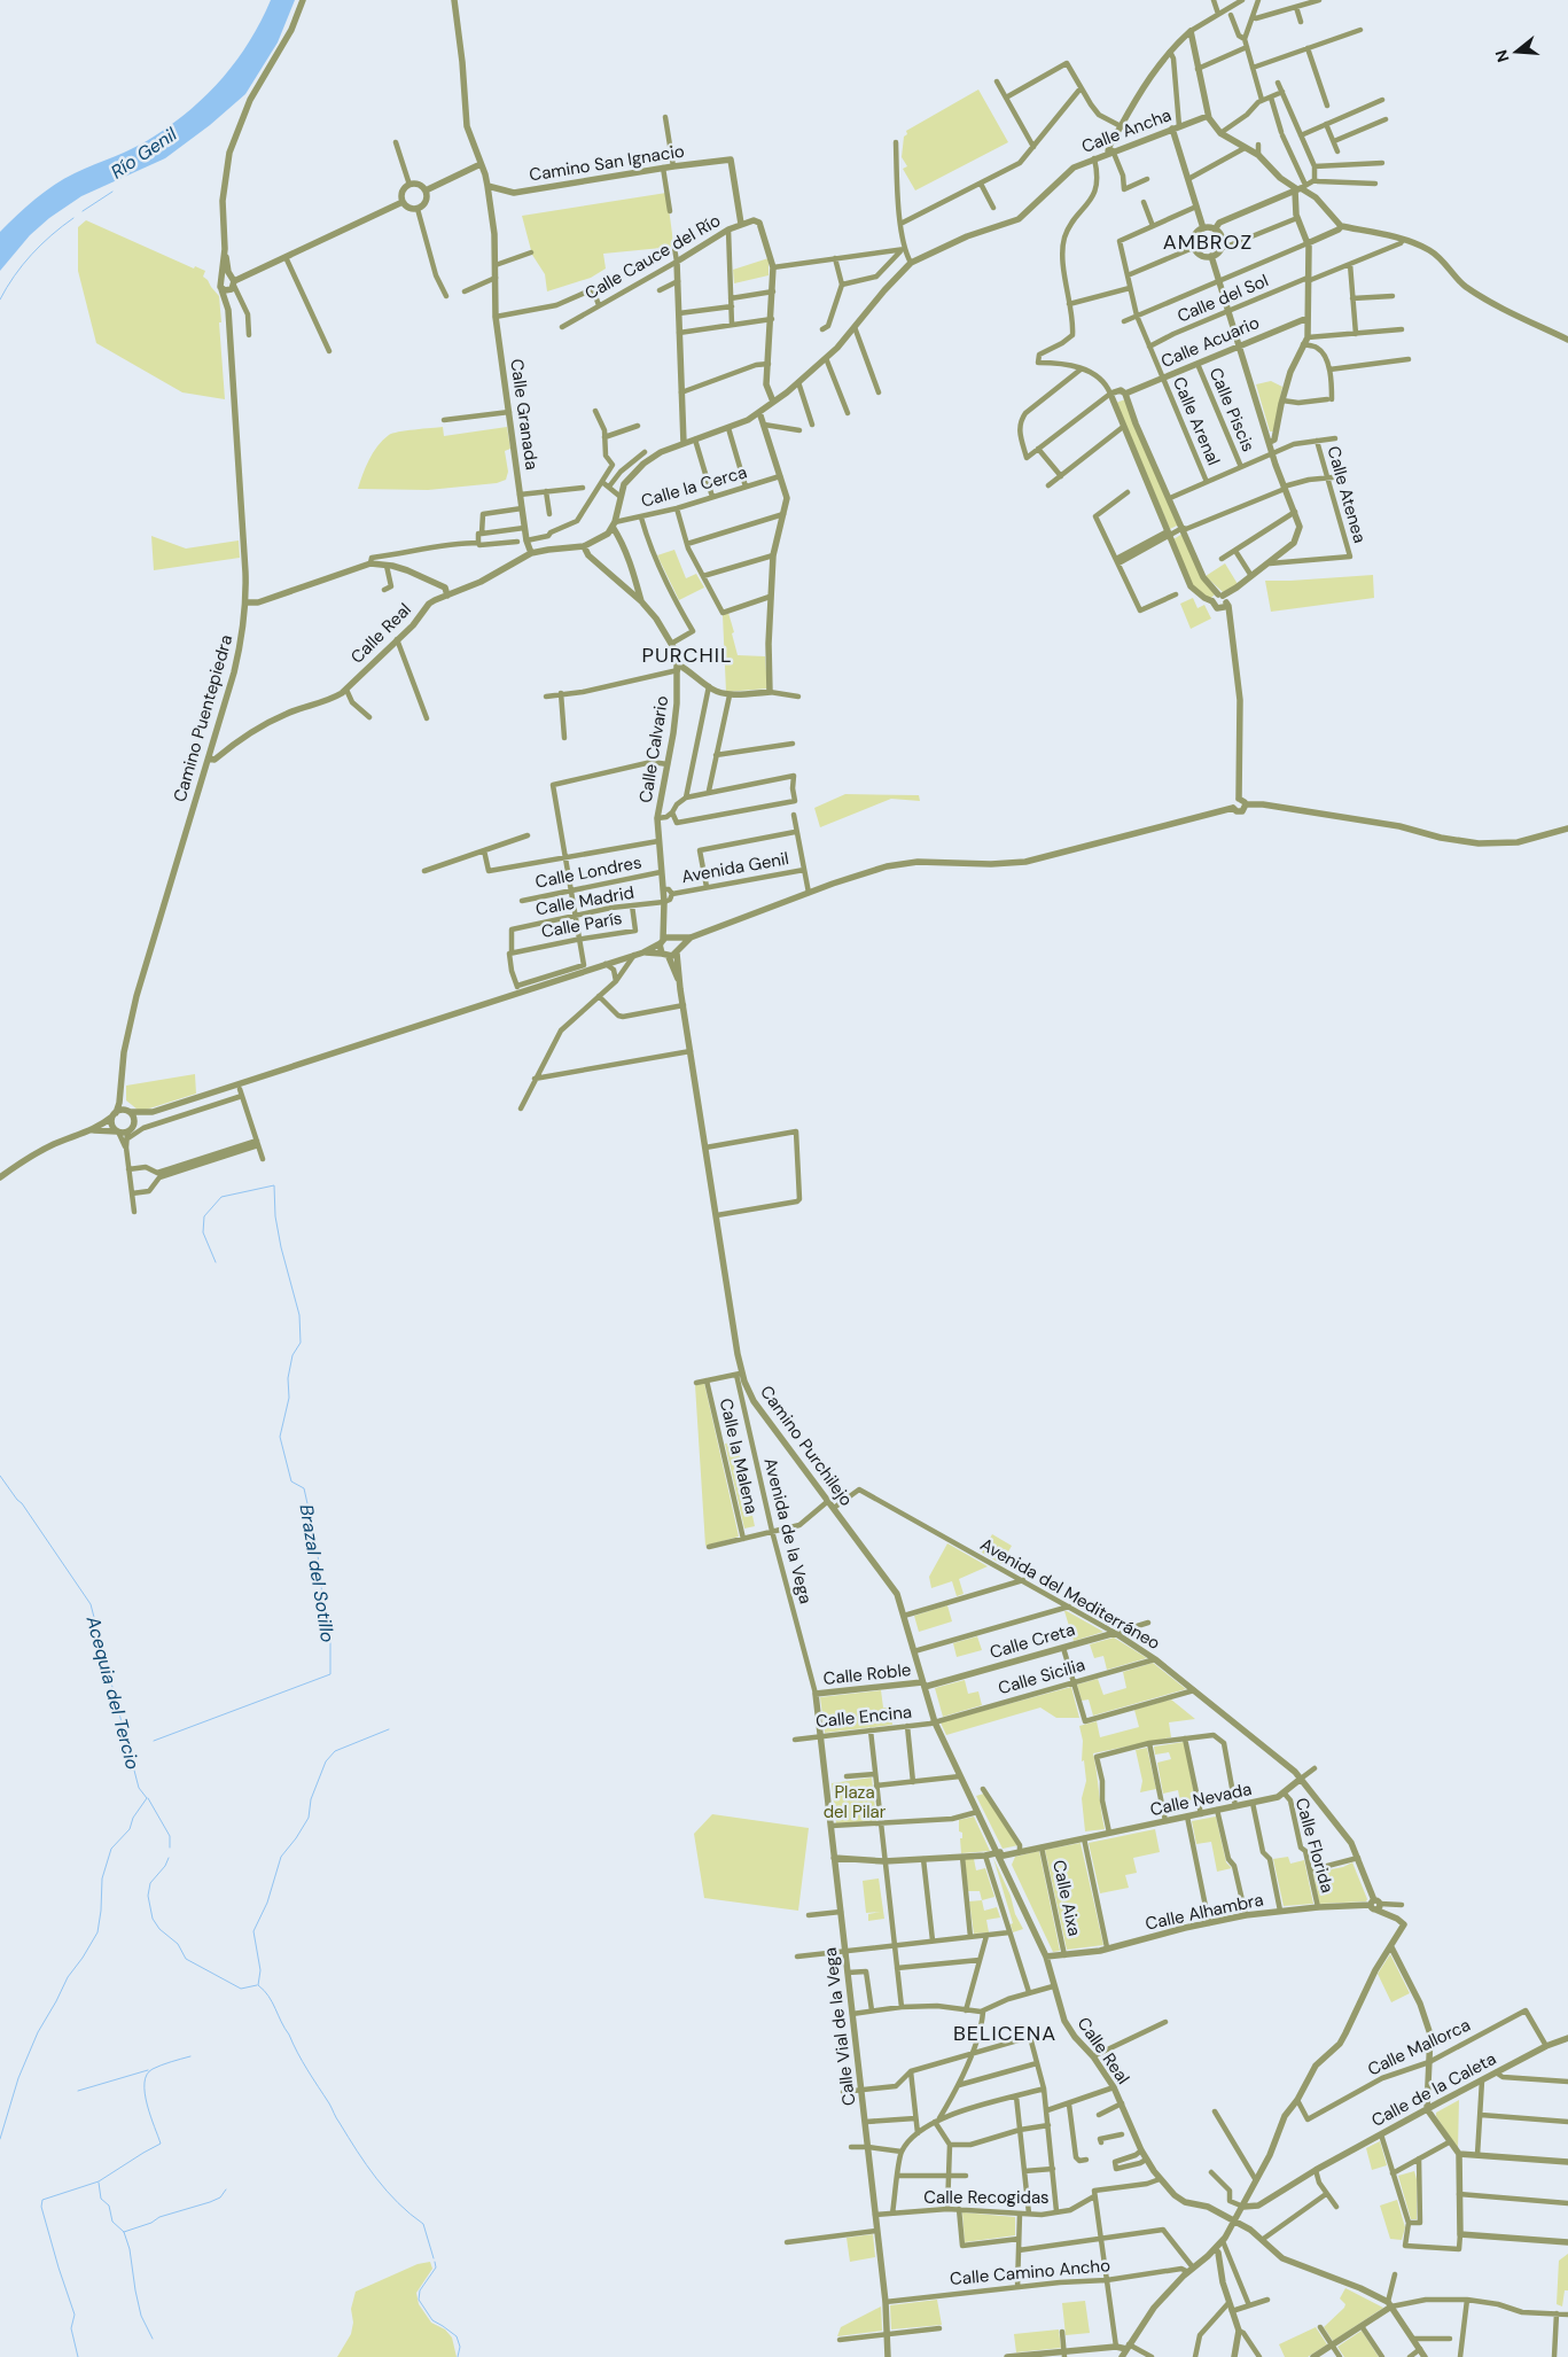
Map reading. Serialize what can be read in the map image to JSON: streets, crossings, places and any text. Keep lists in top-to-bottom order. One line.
{"streets":{"street":["Calle Ancha","Camino San Ignacio","Calle Cauce del Río","Calle del Sol","Calle Acuario","Calle Piscis","Calle Granada","Calle Arenal","Calle la Cerca","Calle Atenea","Calle Real","Camino Puentepiedra","Calle Calvario","Avenida Genil","Calle Londres","Calle Madrid","Calle París","Camino Purchilejo","Calle la Malena","Avenida de la Vega","Avenida del Mediterráneo","Calle Creta","Calle Roble","Calle Sicilia","Calle Encina","Calle Nevada","Calle Florida","Calle Aixa","Calle Alhambra","Calle Vial de la Vega","Calle Mallorca","Calle de la Caleta","Calle Recogidas","Calle Camino Ancho"]},"crossings":[["Camino San Ignacio","Calle Cauce del Río"],["Camino San Ignacio","Calle Granada"],["Calle del Sol","Calle Arenal"],["Calle Acuario","Calle Piscis"],["Calle Acuario","Calle Arenal"],["Calle Granada","Calle Real"],["Calle Real","Camino Puentepiedra"],["Calle Real","Calle Calvario"],["Calle Real","Camino Purchilejo"],["Calle Real","Calle Alhambra"],["Calle Calvario","Avenida Genil"],["Calle Calvario","Calle Londres"],["Calle Calvario","Calle Madrid"],["Calle Calvario","Camino Purchilejo"],["Avenida Genil","Calle Madrid"],["Calle Madrid","Calle París"],["Camino Purchilejo","Calle la Malena"],["Camino Purchilejo","Avenida de la Vega"],["Camino Purchilejo","Avenida del Mediterráneo"],["Camino Purchilejo","Calle Creta"],["Camino Purchilejo","Calle Roble"],["Camino Purchilejo","Calle Sicilia"],["Camino Purchilejo","Calle Encina"],["Avenida de la Vega","Calle Roble"],["Avenida de la Vega","Calle Vial de la Vega"],["Avenida del Mediterráneo","Calle Creta"],["Avenida del Mediterráneo","Calle Sicilia"],["Avenida del Mediterráneo","Calle Nevada"],["Avenida del Mediterráneo","Calle Alhambra"],["Calle Creta","Calle Roble"],["Calle Roble","Calle Vial de la Vega"],["Calle Sicilia","Calle Encina"],["Calle Encina","Calle Vial de la Vega"],["Calle Nevada","Calle Florida"],["Calle Florida","Calle Alhambra"],["Calle Aixa","Calle Alhambra"],["Calle Vial de la Vega","Calle Recogidas"],["Calle Vial de la Vega","Calle Camino Ancho"],["Calle Mallorca","Calle de la Caleta"]],"districts":["AMBROZ","PURCHIL","BELICENA"],"water":["Río Genil","Brazal del Sotillo","Acequia del Tercio"],"parks":["Plaza del Pilar"],"north":"left"}
